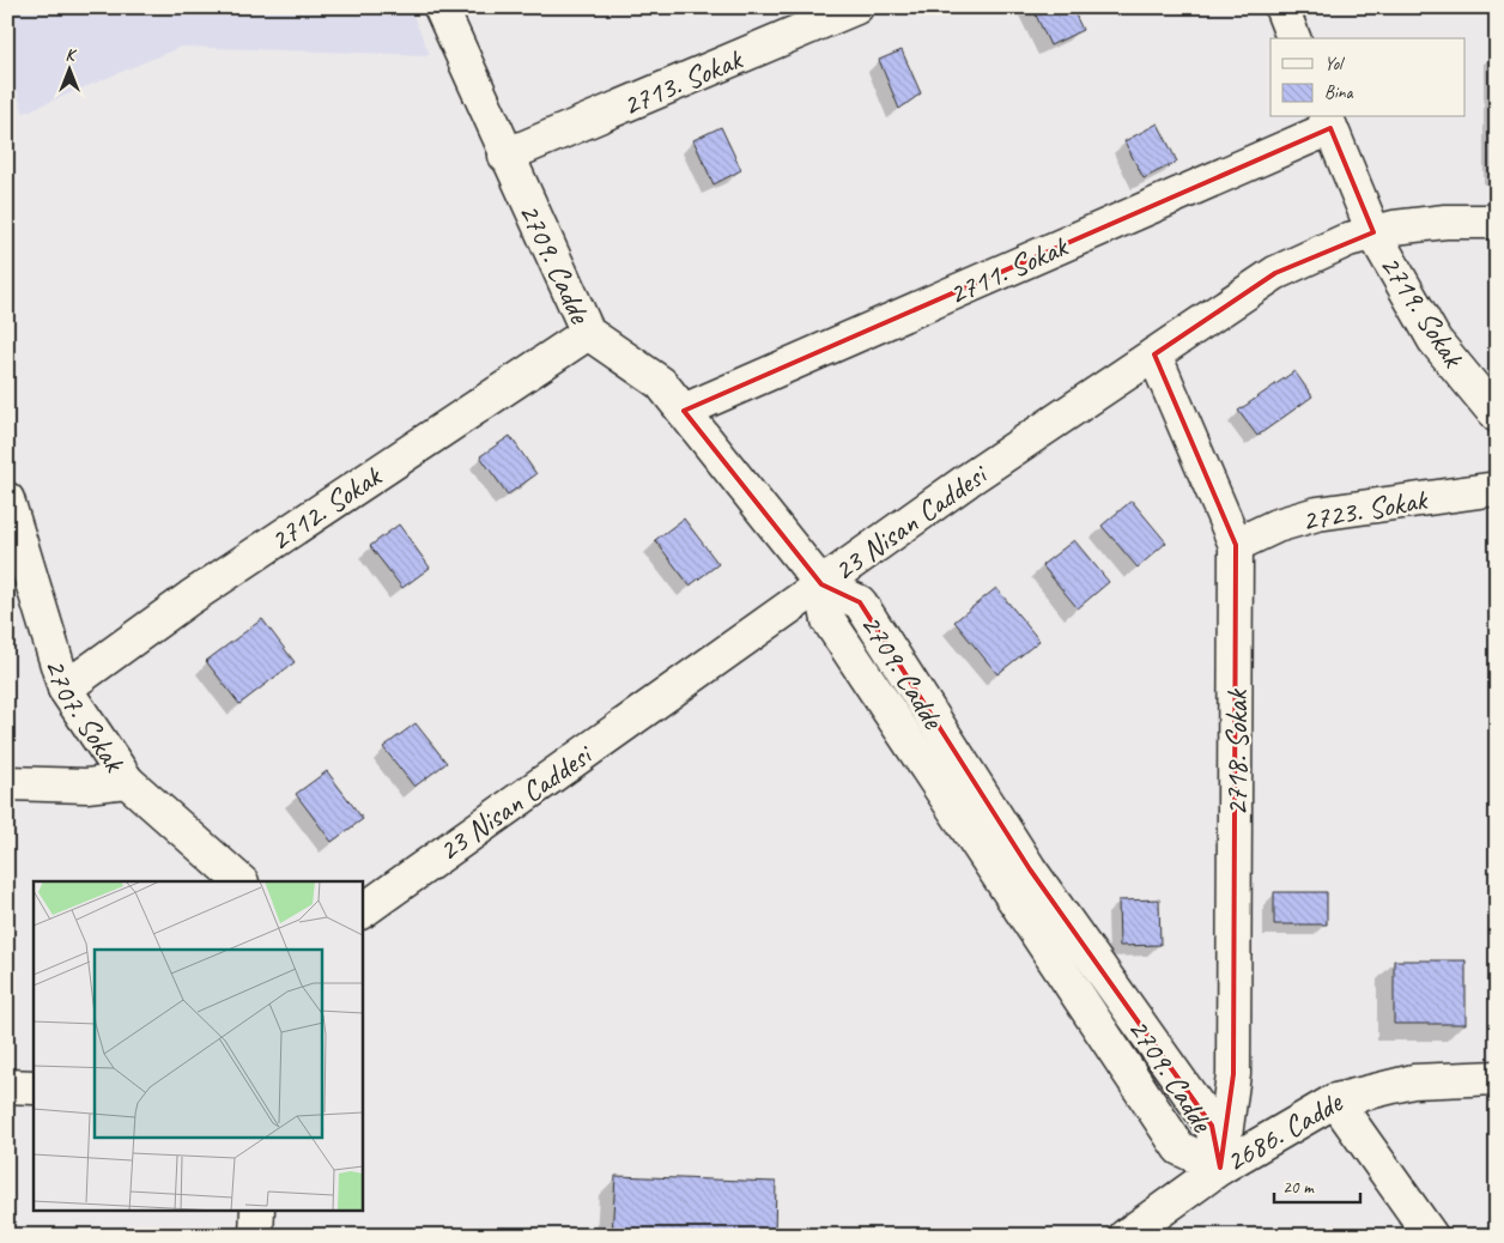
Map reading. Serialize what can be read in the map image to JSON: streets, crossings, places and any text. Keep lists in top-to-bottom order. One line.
{"streets":{"street":["2713. Sokak","2709. Cadde","2711. Sokak","2719. Sokak","2712. Sokak","2723. Sokak","23 Nisan Caddesi","2707. Sokak","2718. Sokak","2686. Cadde"]},"crossings":[["2713. Sokak","2709. Cadde"],["2709. Cadde","2711. Sokak"],["2709. Cadde","2712. Sokak"],["2709. Cadde","23 Nisan Caddesi"],["2709. Cadde","2718. Sokak"],["2709. Cadde","2686. Cadde"],["2711. Sokak","2719. Sokak"],["2719. Sokak","23 Nisan Caddesi"],["2712. Sokak","2707. Sokak"],["2723. Sokak","2718. Sokak"],["23 Nisan Caddesi","2718. Sokak"],["2718. Sokak","2686. Cadde"]],"legend":["Yol","Bina"],"scale_bar":"20 m","north":"top"}
